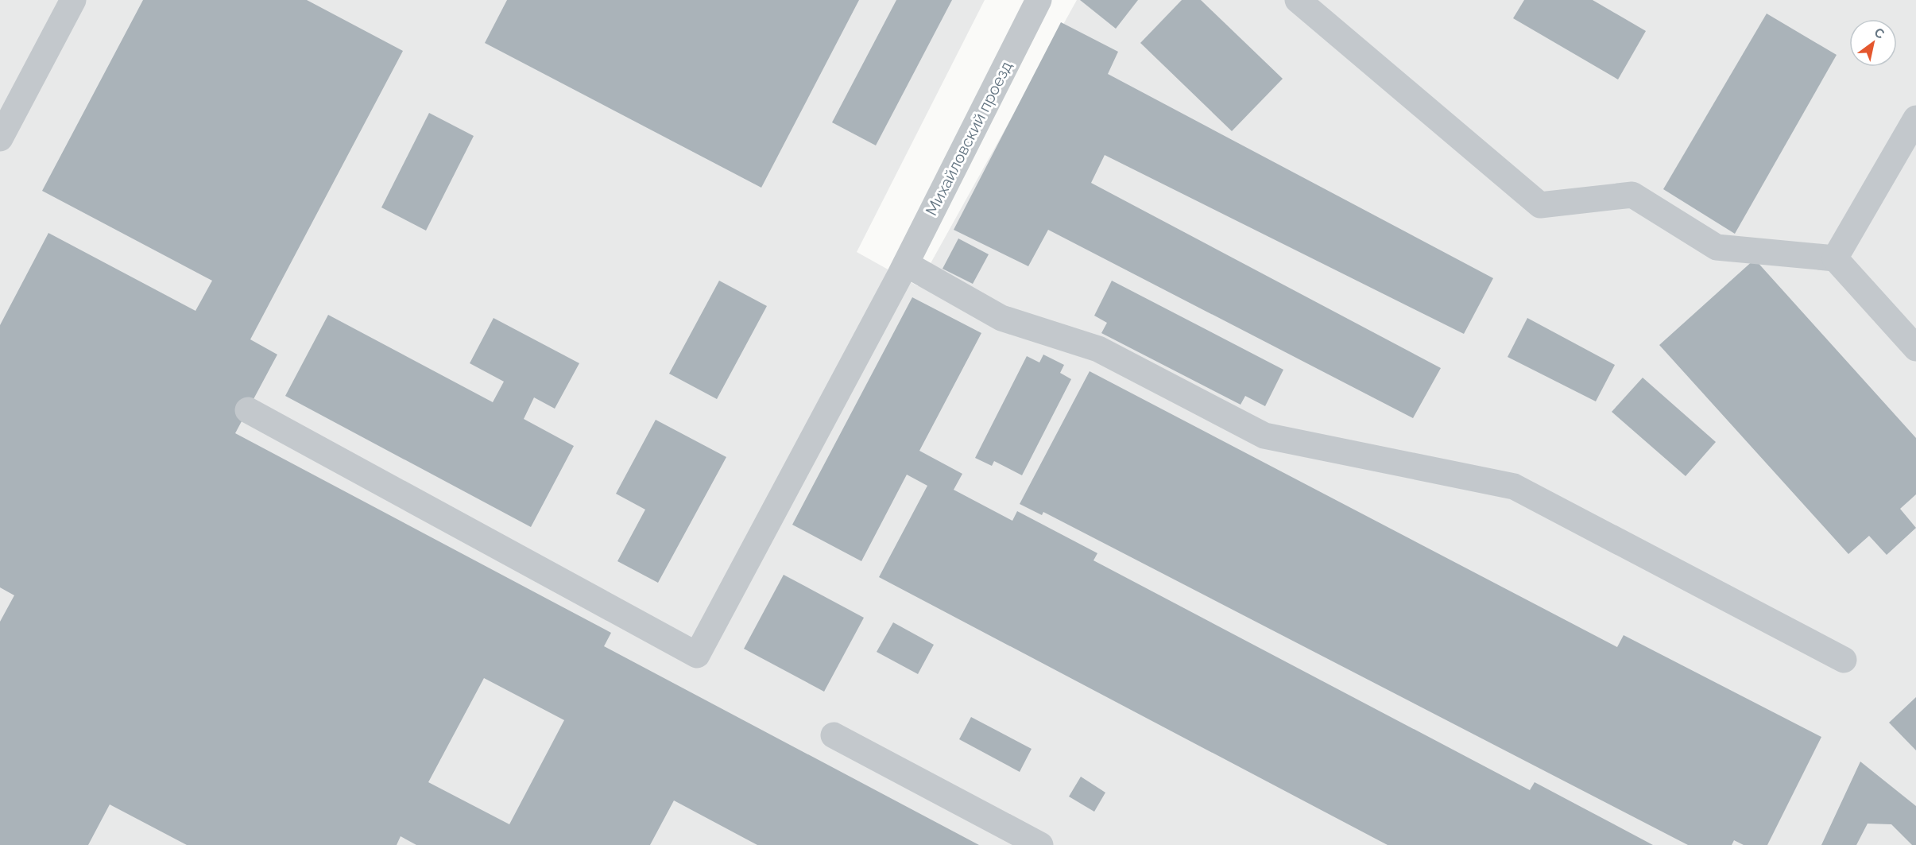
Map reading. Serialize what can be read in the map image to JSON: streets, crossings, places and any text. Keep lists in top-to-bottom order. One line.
{"streets":{"street":["Михайловский проезд"]},"north":"top right"}
